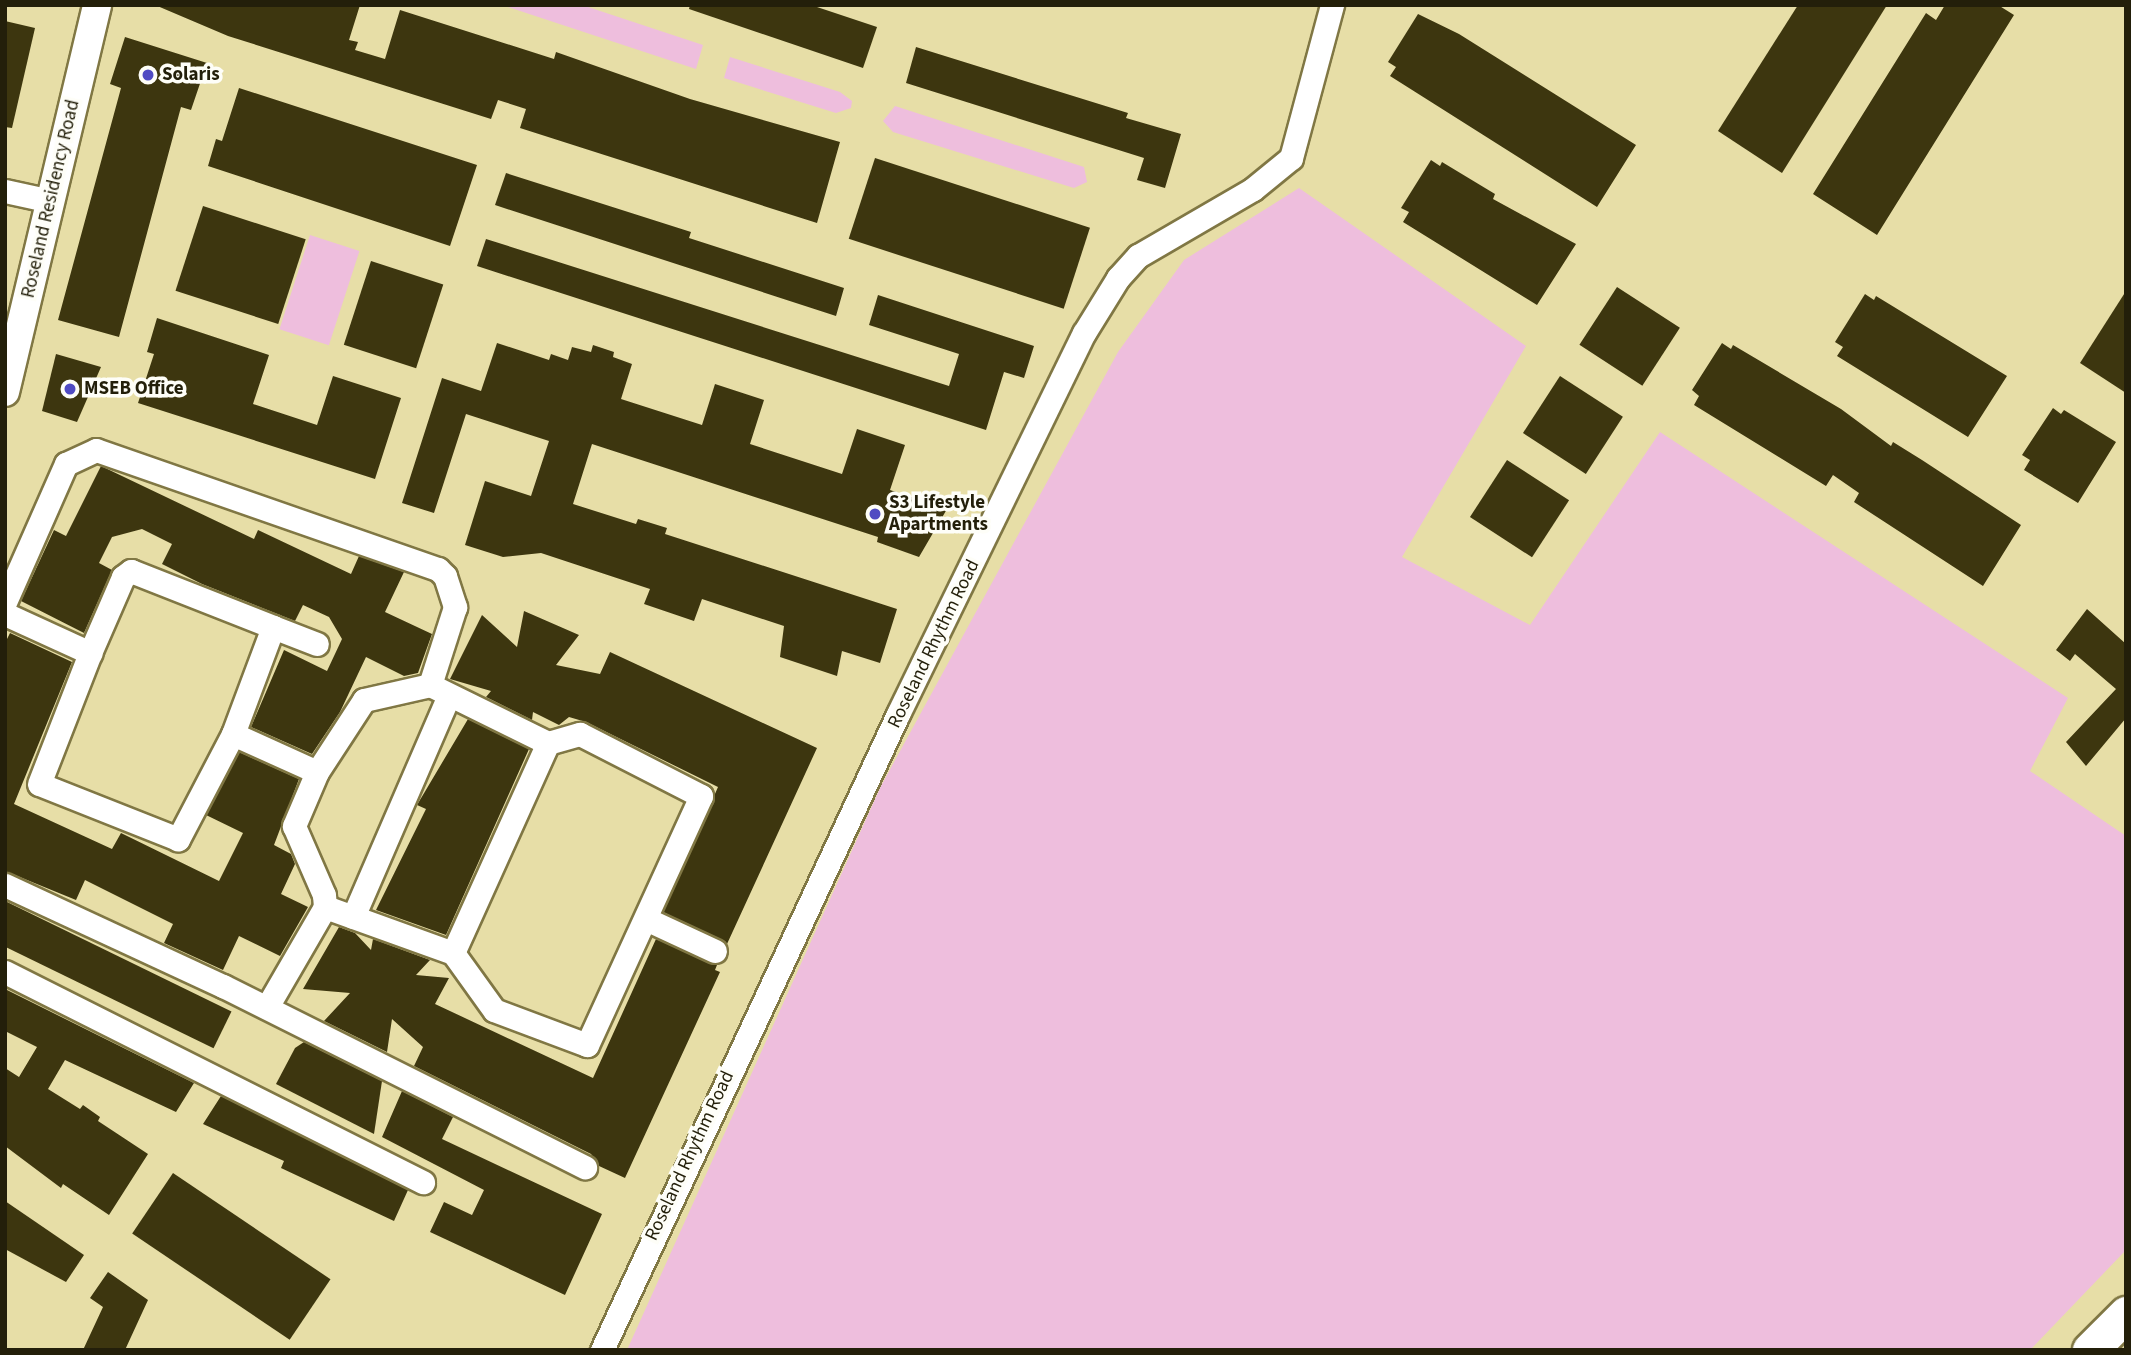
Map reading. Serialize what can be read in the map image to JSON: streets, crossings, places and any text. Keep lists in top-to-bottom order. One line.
{"streets":{"street":["Roseland Residency Road","Roseland Rhythm Road"]},"places":["Solaris","MSEB Office","S3 Lifestyle Apartments"]}
